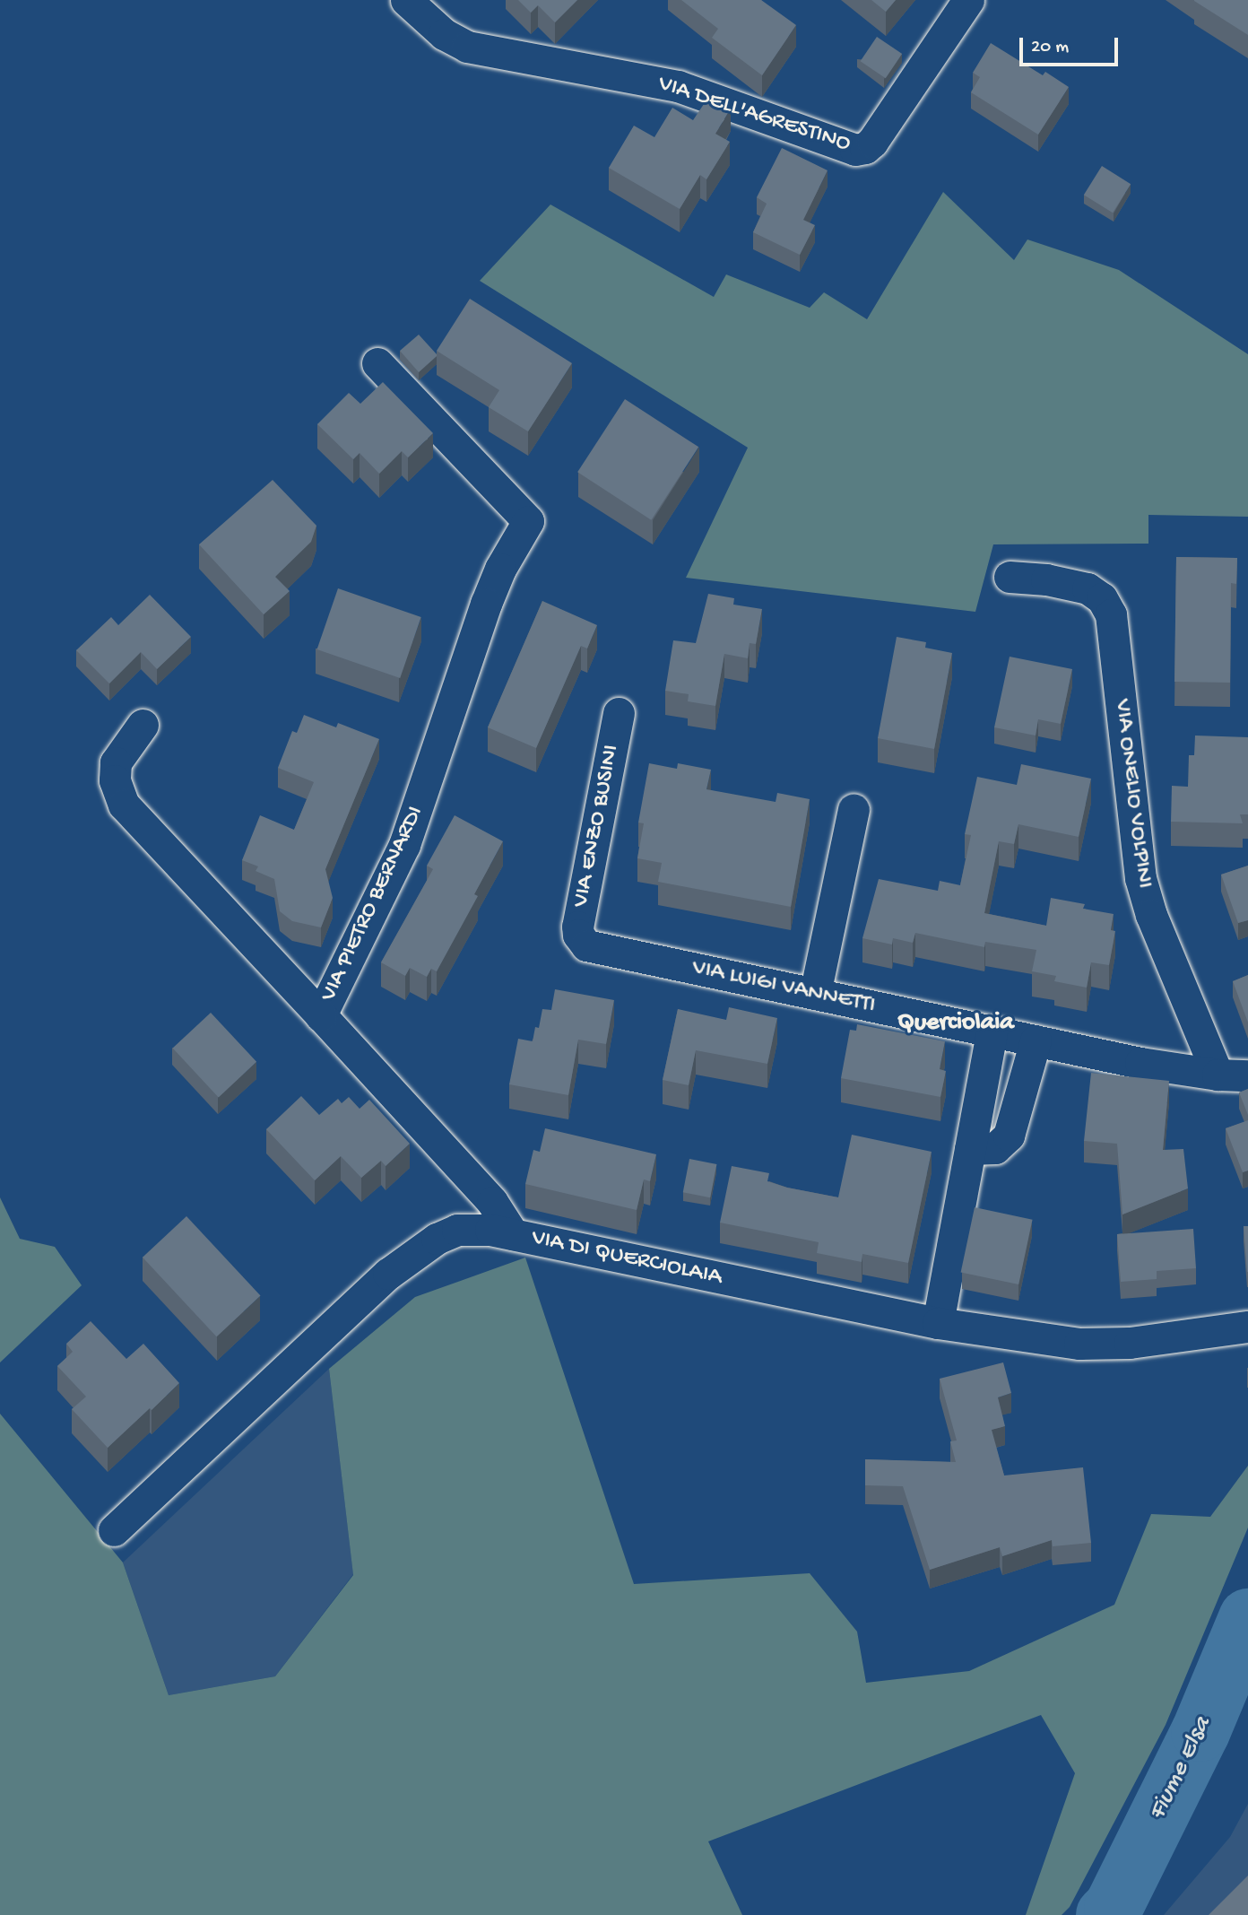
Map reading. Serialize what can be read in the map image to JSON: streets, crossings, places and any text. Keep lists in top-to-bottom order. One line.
{"streets":{"street":["VIA DELL'AGRESTINO","VIA ONELIO VOLPINI","VIA ENZO BUSINI","VIA PIETRO BERNARDI","VIA LUIGI VANNETTI","VIA DI QUERCIOLAIA"]},"crossings":[["VIA ONELIO VOLPINI","VIA LUIGI VANNETTI"],["VIA ENZO BUSINI","VIA LUIGI VANNETTI"],["VIA PIETRO BERNARDI","VIA DI QUERCIOLAIA"]],"districts":["Querciolaia"],"water":["Fiume Elsa"],"scale_bar":"20 m"}
